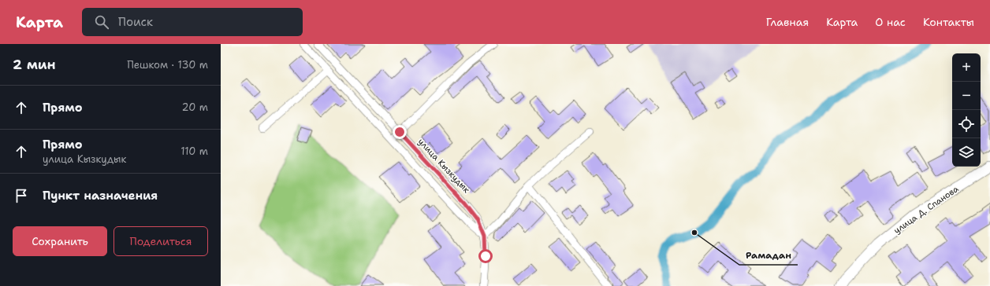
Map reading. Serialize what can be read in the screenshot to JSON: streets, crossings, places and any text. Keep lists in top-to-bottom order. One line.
{"streets":{"main road":["улица Д. Спанова"],"street":["улица Кызкудык"]},"places":["Рамадан"],"page":{"header":"Карта","search":"Поиск","nav":["Главная","Карта","О нас","Контакты"],"heading":["2 мин","Пешком · 130 m"],"map_buttons":["+","−"],"list":[["Прямо","20 m"],["Прямо","улица Кызкудык","110 m"],"Пункт назначения"],"buttons":["Сохранить","Поделиться"]}}
